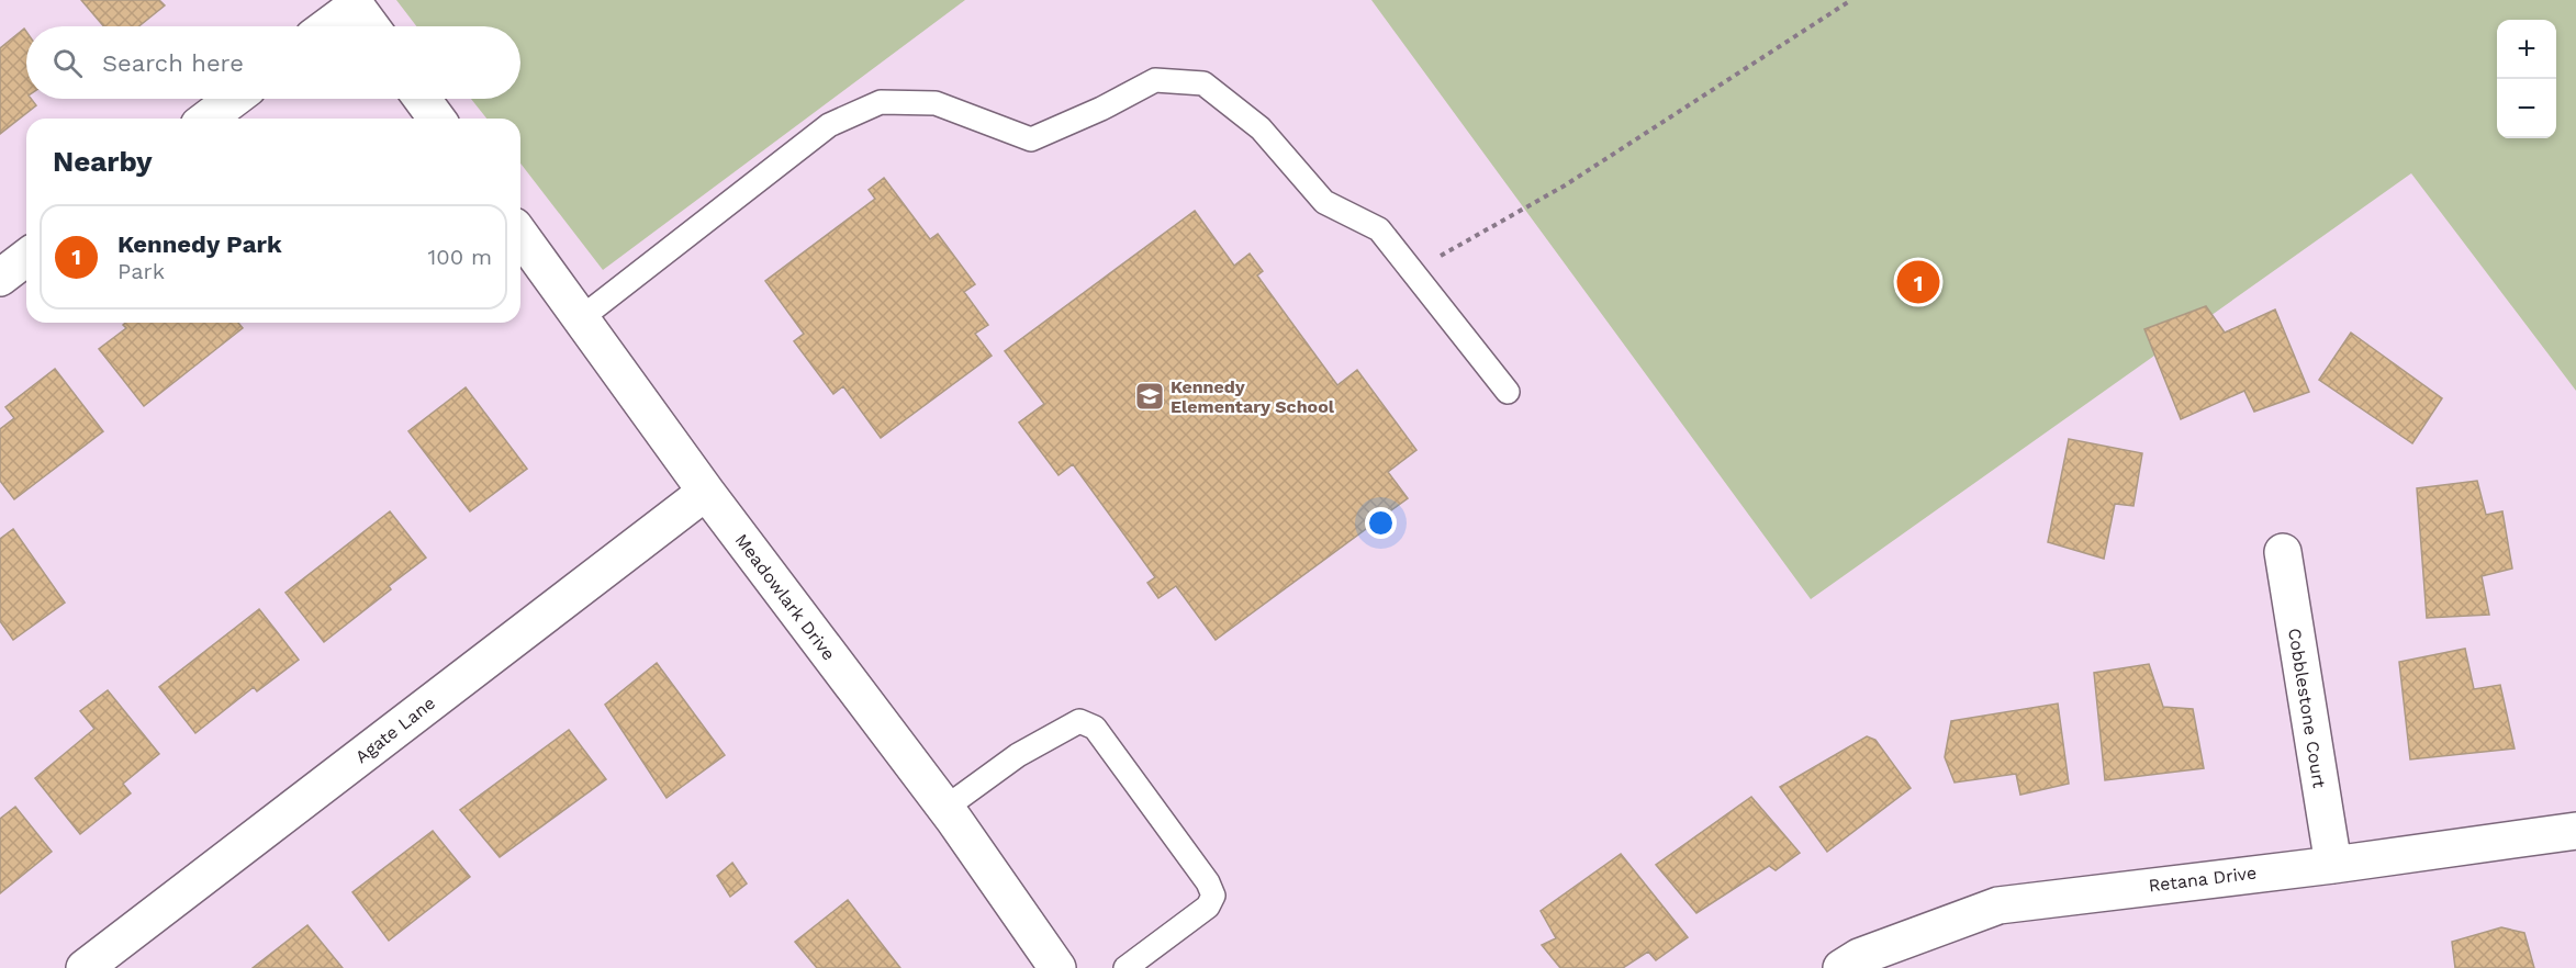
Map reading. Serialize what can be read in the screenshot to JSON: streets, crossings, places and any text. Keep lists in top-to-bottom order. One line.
{"streets":{"street":["Meadowlark Drive","Cobblestone Court","Agate Lane","Retana Drive"]},"crossings":[["Meadowlark Drive","Agate Lane"],["Cobblestone Court","Retana Drive"]],"places":{"school or university":["Kennedy Elementary School"]},"page":{"map_buttons":["+","−"],"search":"Search here","heading":"Nearby","list":[{"mark":"1","name":"Kennedy Park","note":"Park","value":"100 m"}],"pins":"1"}}
